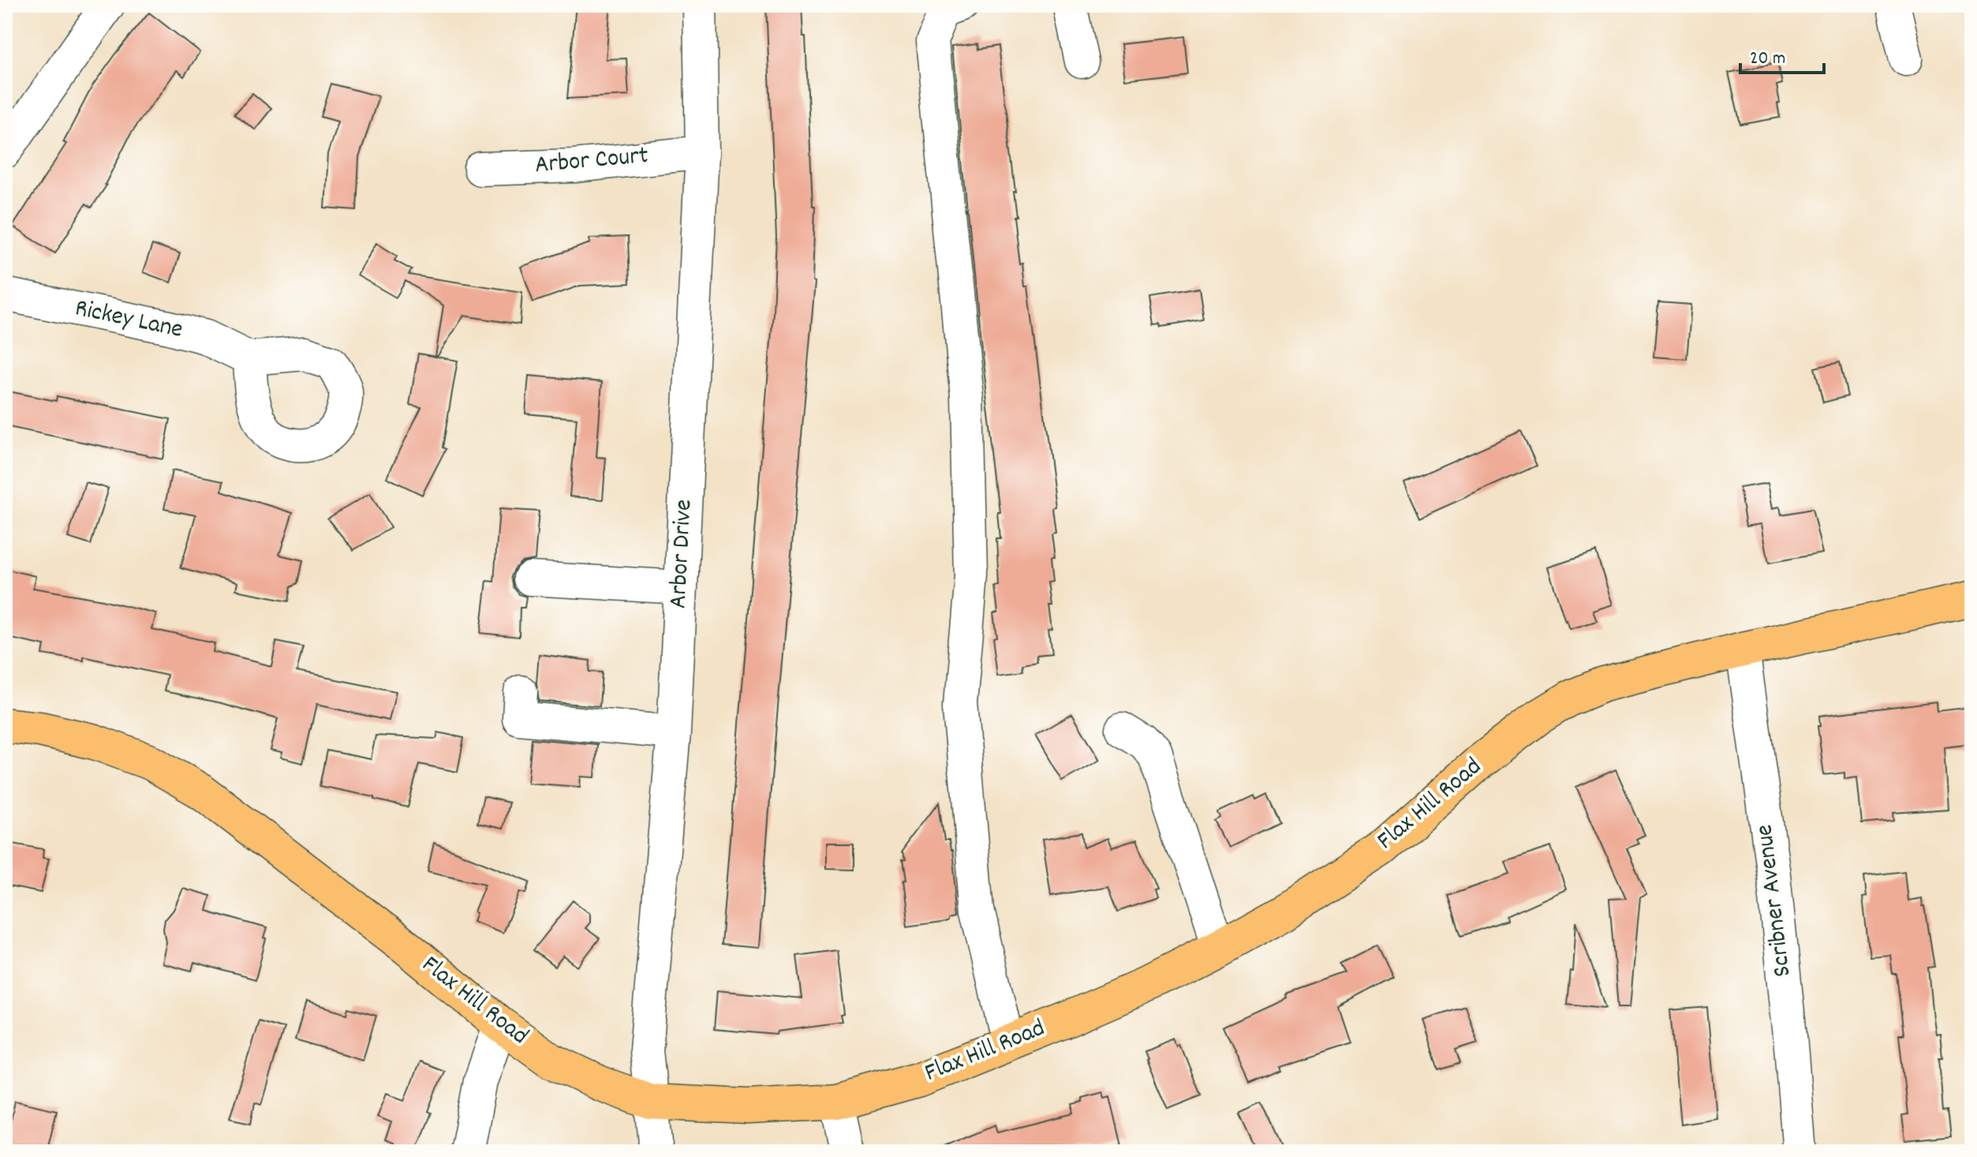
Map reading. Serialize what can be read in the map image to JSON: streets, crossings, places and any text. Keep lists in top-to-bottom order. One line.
{"streets":{"main road":["Flax Hill Road"],"street":["Arbor Court","Rickey Lane","Arbor Drive","Scribner Avenue"]},"crossings":[["Arbor Court","Arbor Drive"],["Arbor Drive","Flax Hill Road"],["Flax Hill Road","Scribner Avenue"]],"scale_bar":"20 m"}
